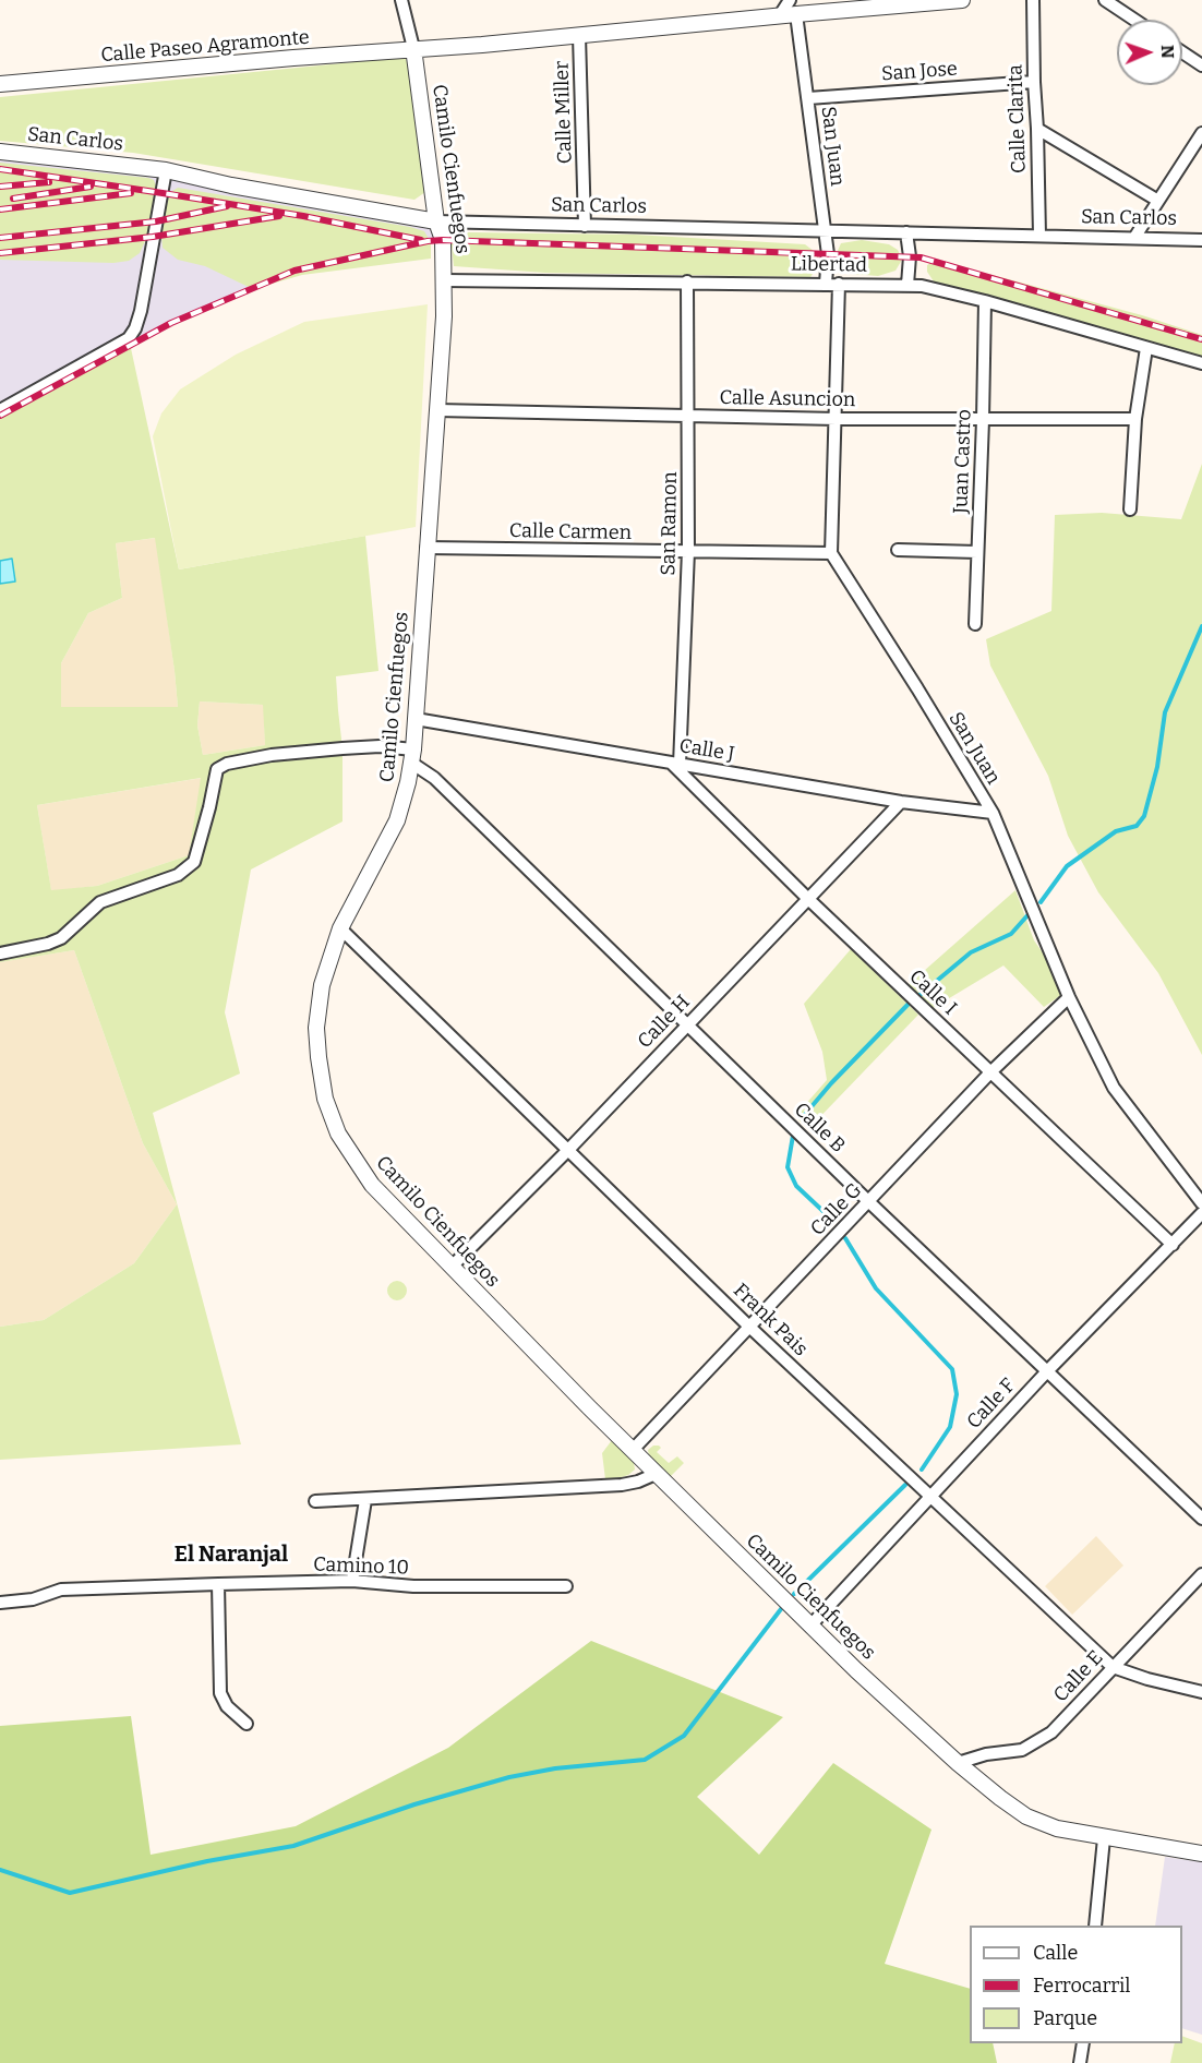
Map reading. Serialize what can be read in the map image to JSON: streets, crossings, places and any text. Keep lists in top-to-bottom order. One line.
{"streets":{"street":["Calle Paseo Agramonte","San Jose","Calle Miller","Calle Clarita","San Carlos","San Juan","Camilo Cienfuegos","Libertad","Calle Asuncion","Juan Castro","San Ramon","Calle Carmen","Calle J","Calle I","Calle H","Calle B","Calle G","Frank Pais","Calle F","Camino 10","Calle E"]},"crossings":[["Calle Paseo Agramonte","Calle Miller"],["Calle Paseo Agramonte","San Juan"],["Calle Paseo Agramonte","Camilo Cienfuegos"],["San Jose","Calle Clarita"],["San Jose","San Juan"],["Calle Miller","San Carlos"],["Calle Clarita","San Carlos"],["San Carlos","San Juan"],["San Carlos","Camilo Cienfuegos"],["San Juan","Libertad"],["San Juan","Calle Carmen"],["San Juan","Calle J"],["San Juan","Calle G"],["Camilo Cienfuegos","Libertad"],["Camilo Cienfuegos","Calle Asuncion"],["Camilo Cienfuegos","Calle Carmen"],["Camilo Cienfuegos","Calle J"],["Camilo Cienfuegos","Calle H"],["Camilo Cienfuegos","Calle B"],["Camilo Cienfuegos","Calle G"],["Camilo Cienfuegos","Frank Pais"],["Camilo Cienfuegos","Calle F"],["Camilo Cienfuegos","Calle E"],["Libertad","Juan Castro"],["Libertad","San Ramon"],["Calle Asuncion","Juan Castro"],["Calle Asuncion","San Ramon"],["San Ramon","Calle Carmen"],["San Ramon","Calle J"],["San Ramon","Calle I"],["Calle J","Calle I"],["Calle J","Calle H"],["Calle I","Calle H"],["Calle I","Calle G"],["Calle I","Calle F"],["Calle H","Calle B"],["Calle H","Frank Pais"],["Calle B","Calle G"],["Calle B","Calle F"],["Calle G","Frank Pais"],["Frank Pais","Calle F"],["Frank Pais","Calle E"]],"districts":["El Naranjal"],"legend":["Calle","Ferrocarril","Parque"],"north":"right"}
